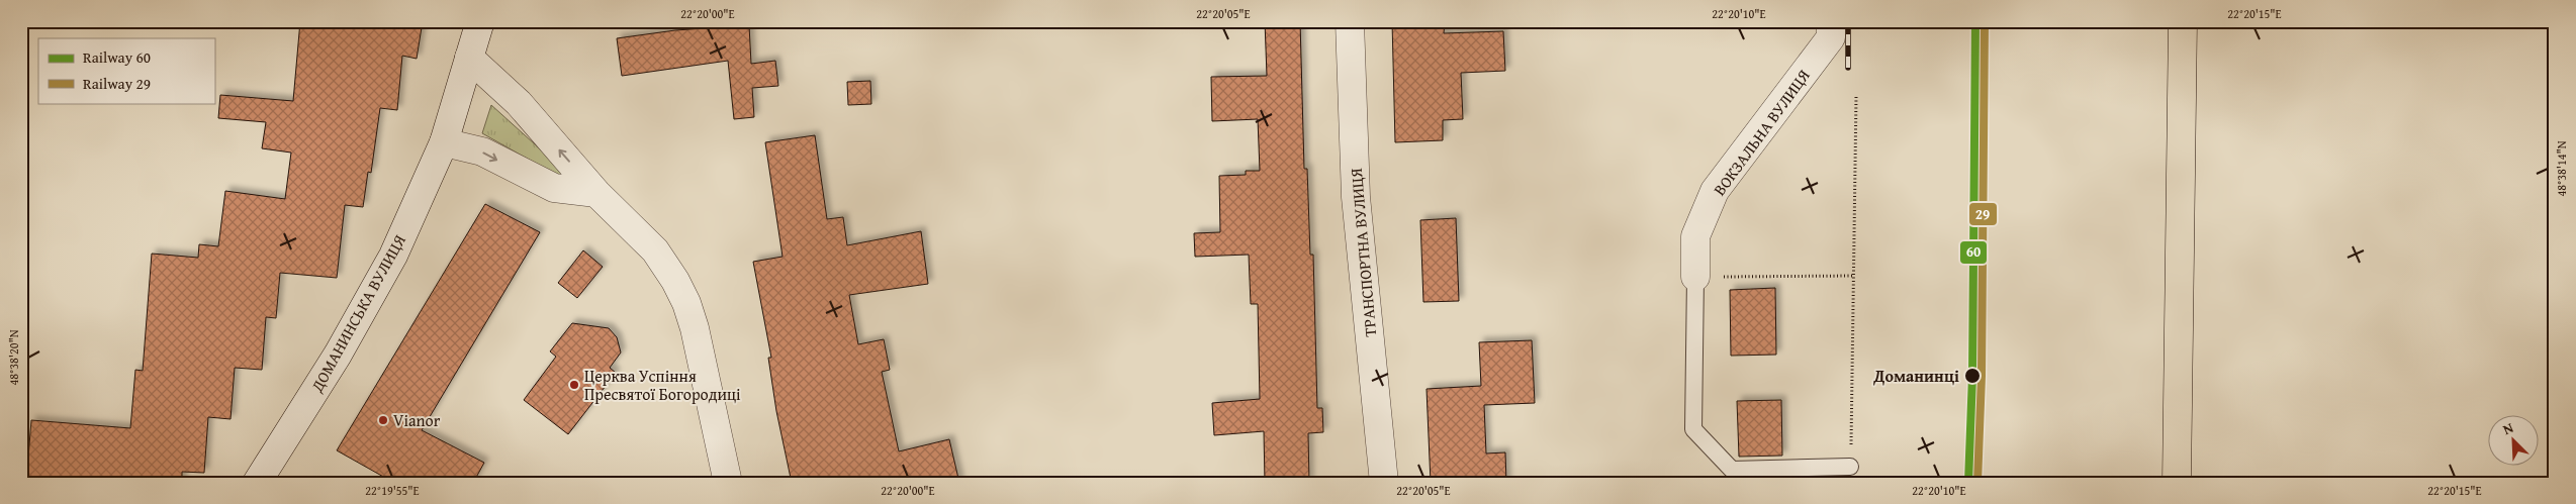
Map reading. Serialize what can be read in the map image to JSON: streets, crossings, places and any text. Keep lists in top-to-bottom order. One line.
{"streets":{"street":["ВОКЗАЛЬНА ВУЛИЦЯ","ТРАНСПОРТНА ВУЛИЦЯ","ДОМАНИНСЬКА ВУЛИЦЯ"]},"places":["Доманинці","Церква Успіння Пресвятої Богородиці","Vianor"],"lines":["rail line 60","rail line 29"],"legend":["Railway 60","Railway 29"],"north":"top left","coordinates":["22°20'00\"E","22°20'05\"E","22°20'10\"E","22°20'15\"E","48°38'14\"N","48°38'20\"N","22°19'55\"E"]}
